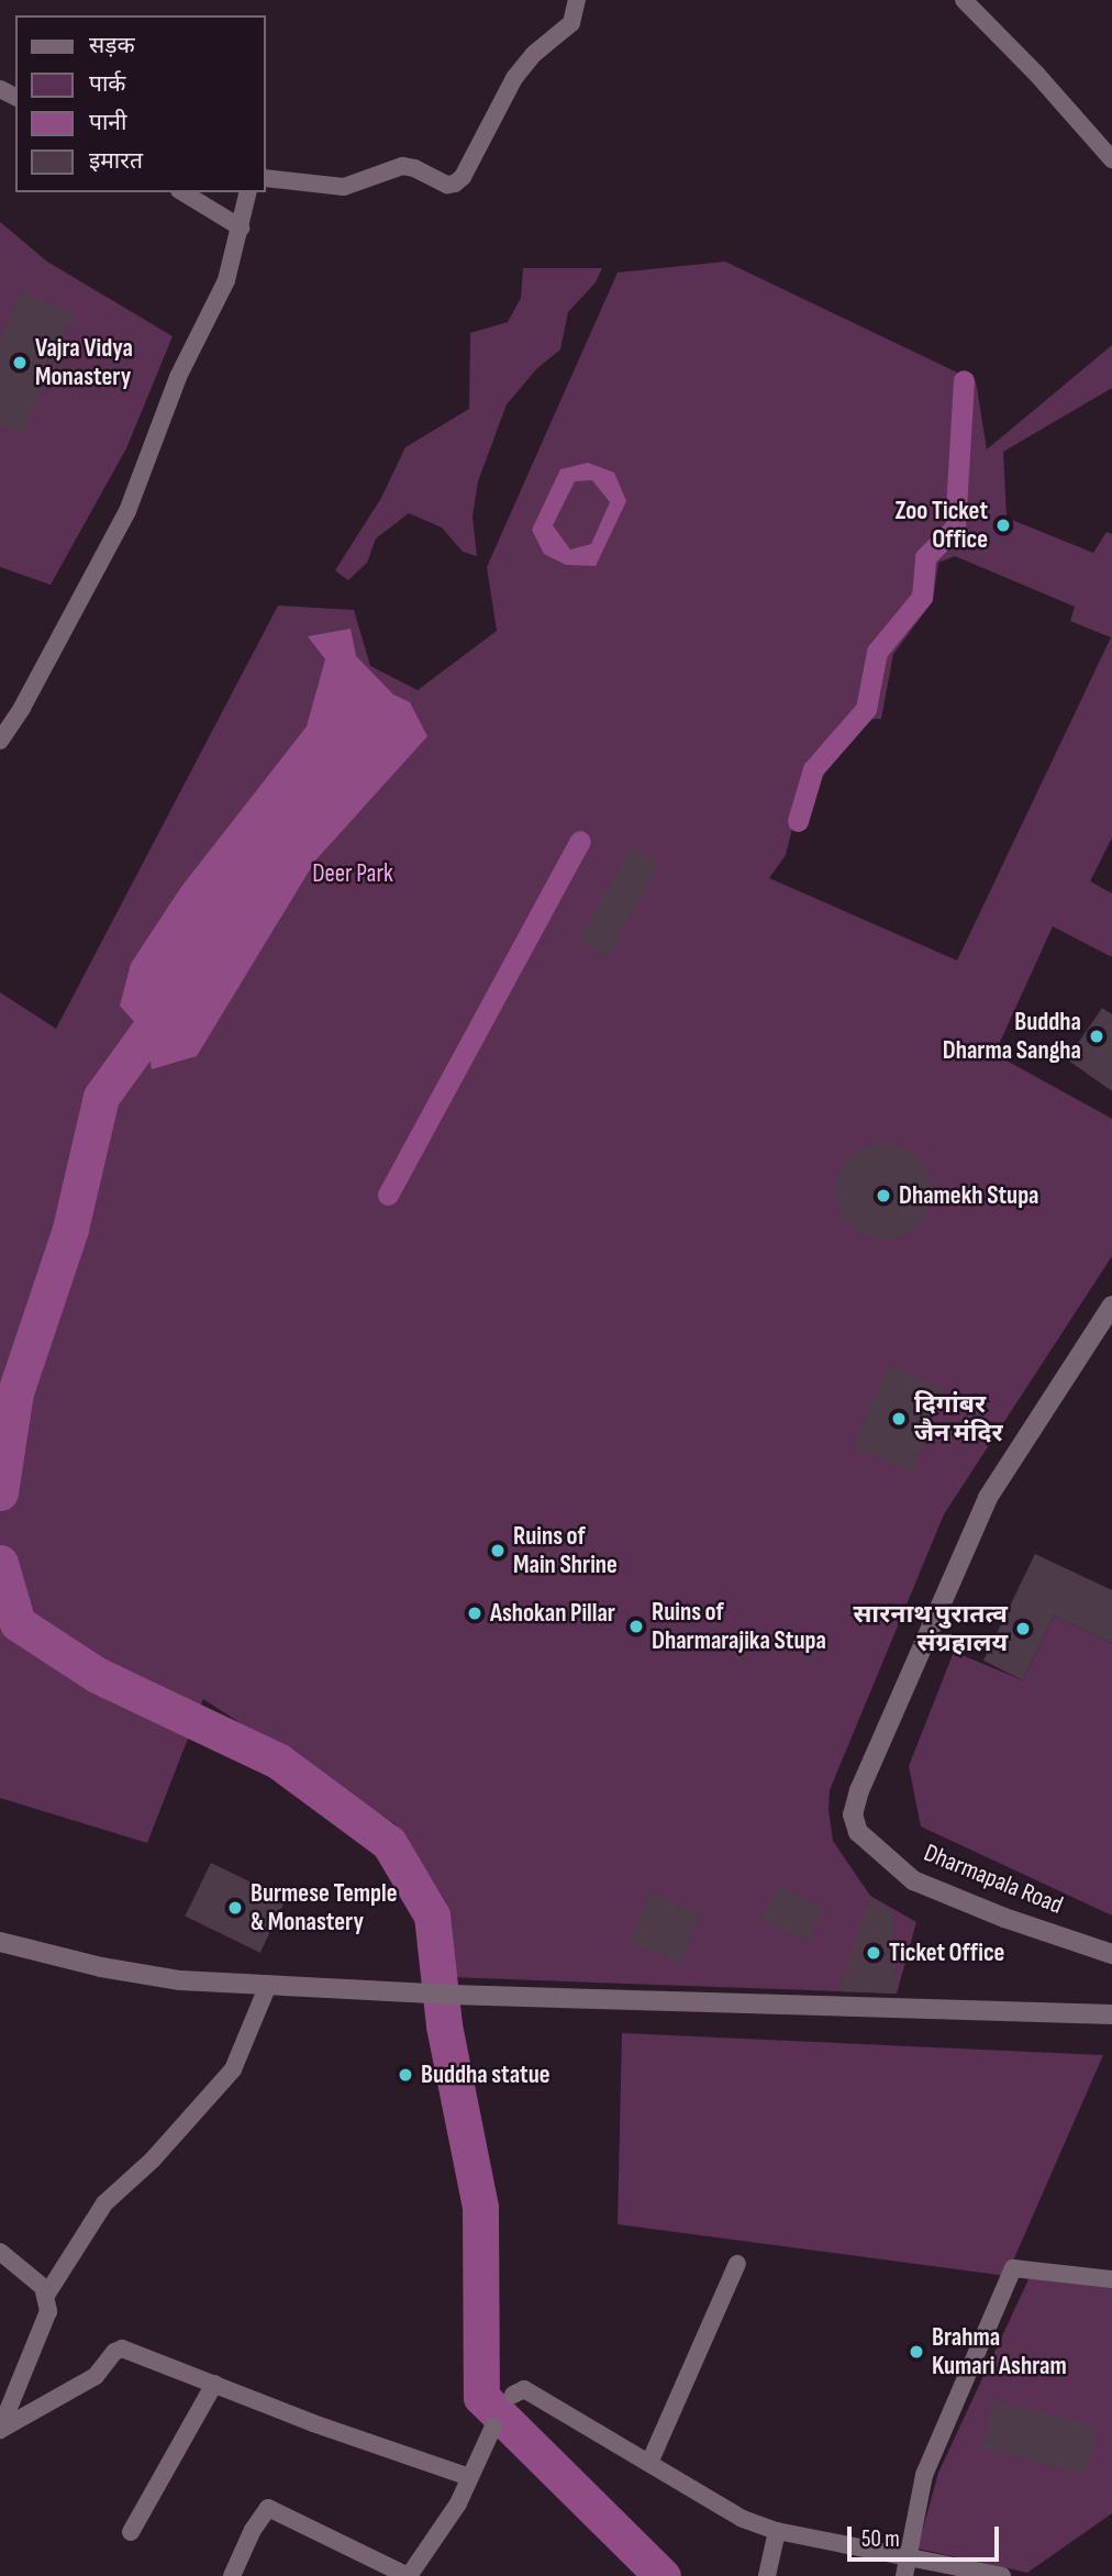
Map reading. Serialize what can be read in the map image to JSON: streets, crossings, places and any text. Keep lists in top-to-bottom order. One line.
{"streets":{"street":["Dharmapala Road"]},"parks":["Deer Park"],"places":["Vajra Vidya Monastery","Zoo Ticket Office","Buddha Dharma Sangha","Dhamekh Stupa","दिगांबर जैन मंदिर","Ruins of Main Shrine","Ashokan Pillar","Ruins of Dharmarajika Stupa","सारनाथ पुरातत्व संग्रहालय","Burmese Temple & Monastery","Ticket Office","Buddha statue","Brahma Kumari Ashram"],"legend":["सड़क","पार्क","पानी","इमारत"],"scale_bar":"50 m"}
